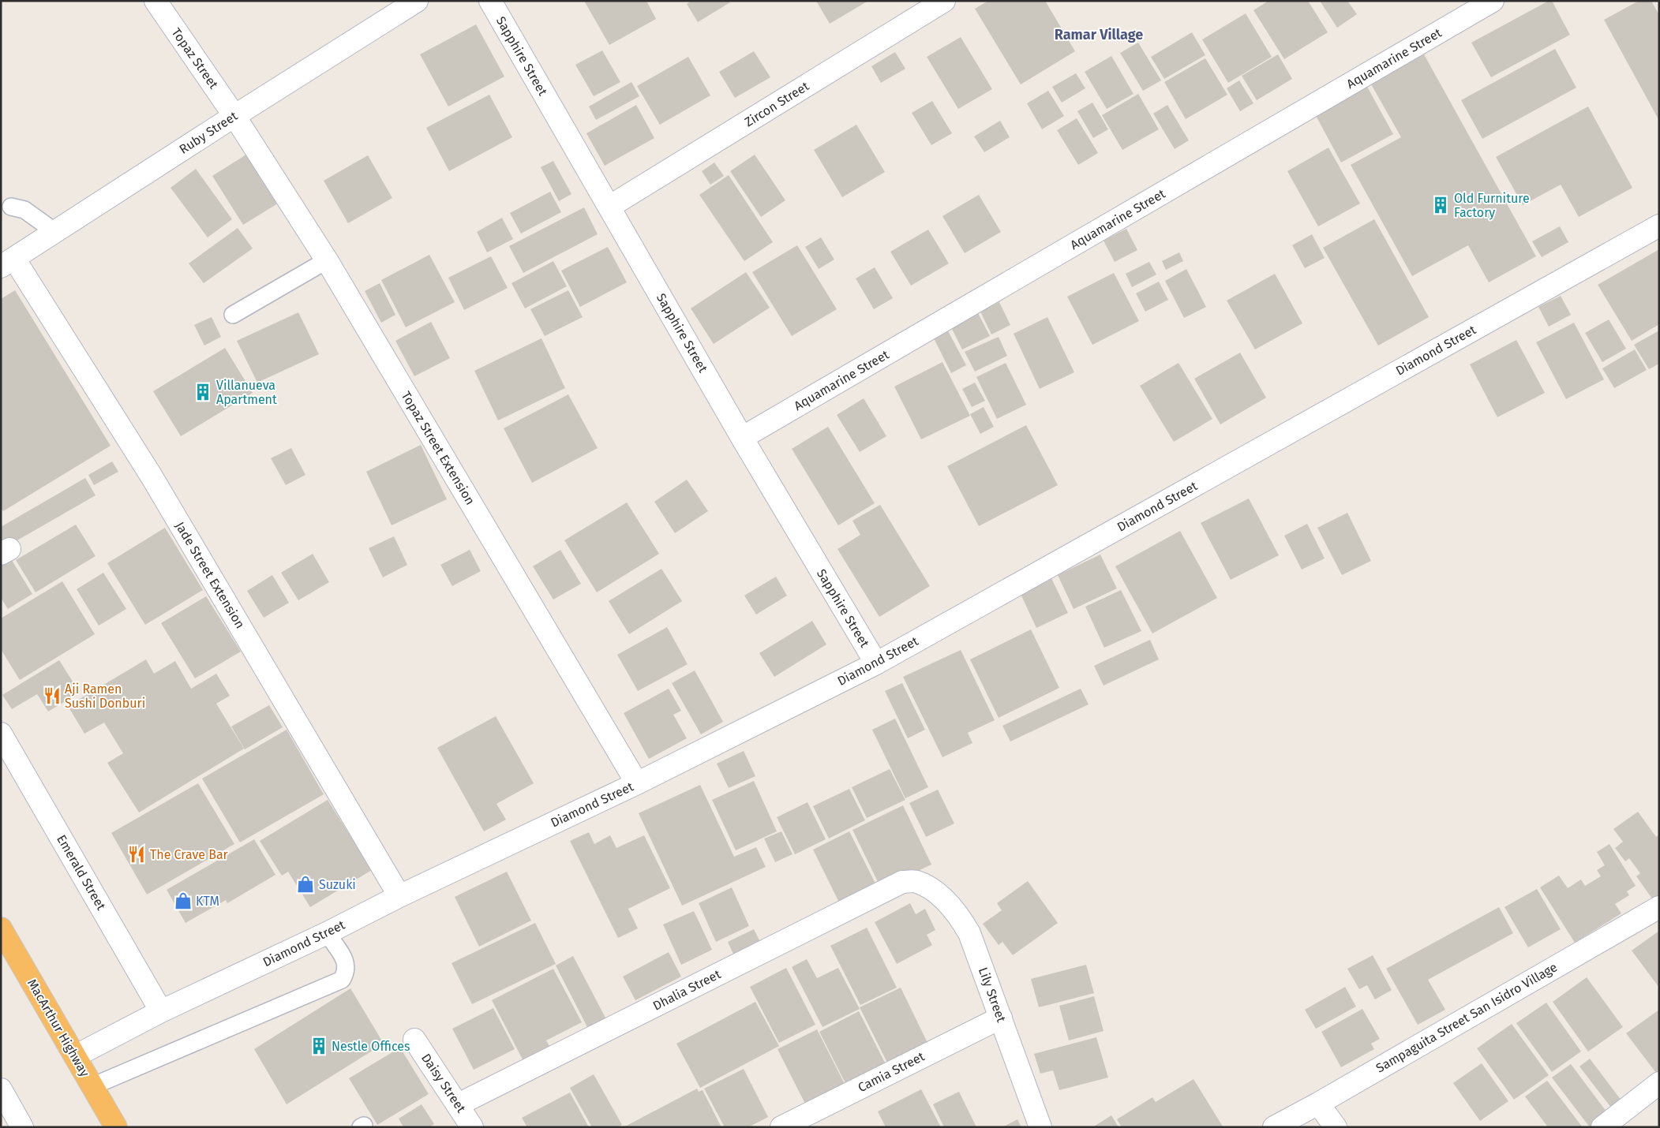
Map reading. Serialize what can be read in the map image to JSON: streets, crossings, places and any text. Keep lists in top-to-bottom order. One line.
{"streets":{"highway":["MacArthur Highway"],"street":["Sapphire Street","Topaz Street","Aquamarine Street","Zircon Street","Ruby Street","Diamond Street","Topaz Street Extension","Jade Street Extension","Emerald Street","Dhalia Street","Lily Street","Sampaguita Street San Isidro Village","Camia Street","Daisy Street"]},"crossings":[["Sapphire Street","Aquamarine Street"],["Sapphire Street","Zircon Street"],["Sapphire Street","Diamond Street"],["Topaz Street","Ruby Street"],["Topaz Street","Topaz Street Extension"],["Ruby Street","Topaz Street Extension"],["Ruby Street","Jade Street Extension"],["Diamond Street","Topaz Street Extension"],["Diamond Street","Jade Street Extension"],["Diamond Street","Emerald Street"],["Diamond Street","MacArthur Highway"],["Dhalia Street","Lily Street"],["Dhalia Street","Daisy Street"],["Lily Street","Camia Street"]],"districts":["Ramar Village"],"places":{"building":["Old Furniture Factory","Villanueva Apartment","Nestle Offices"],"restaurant":["Aji Ramen Sushi Donburi","The Crave Bar"],"shop":["Suzuki","KTM"]}}
